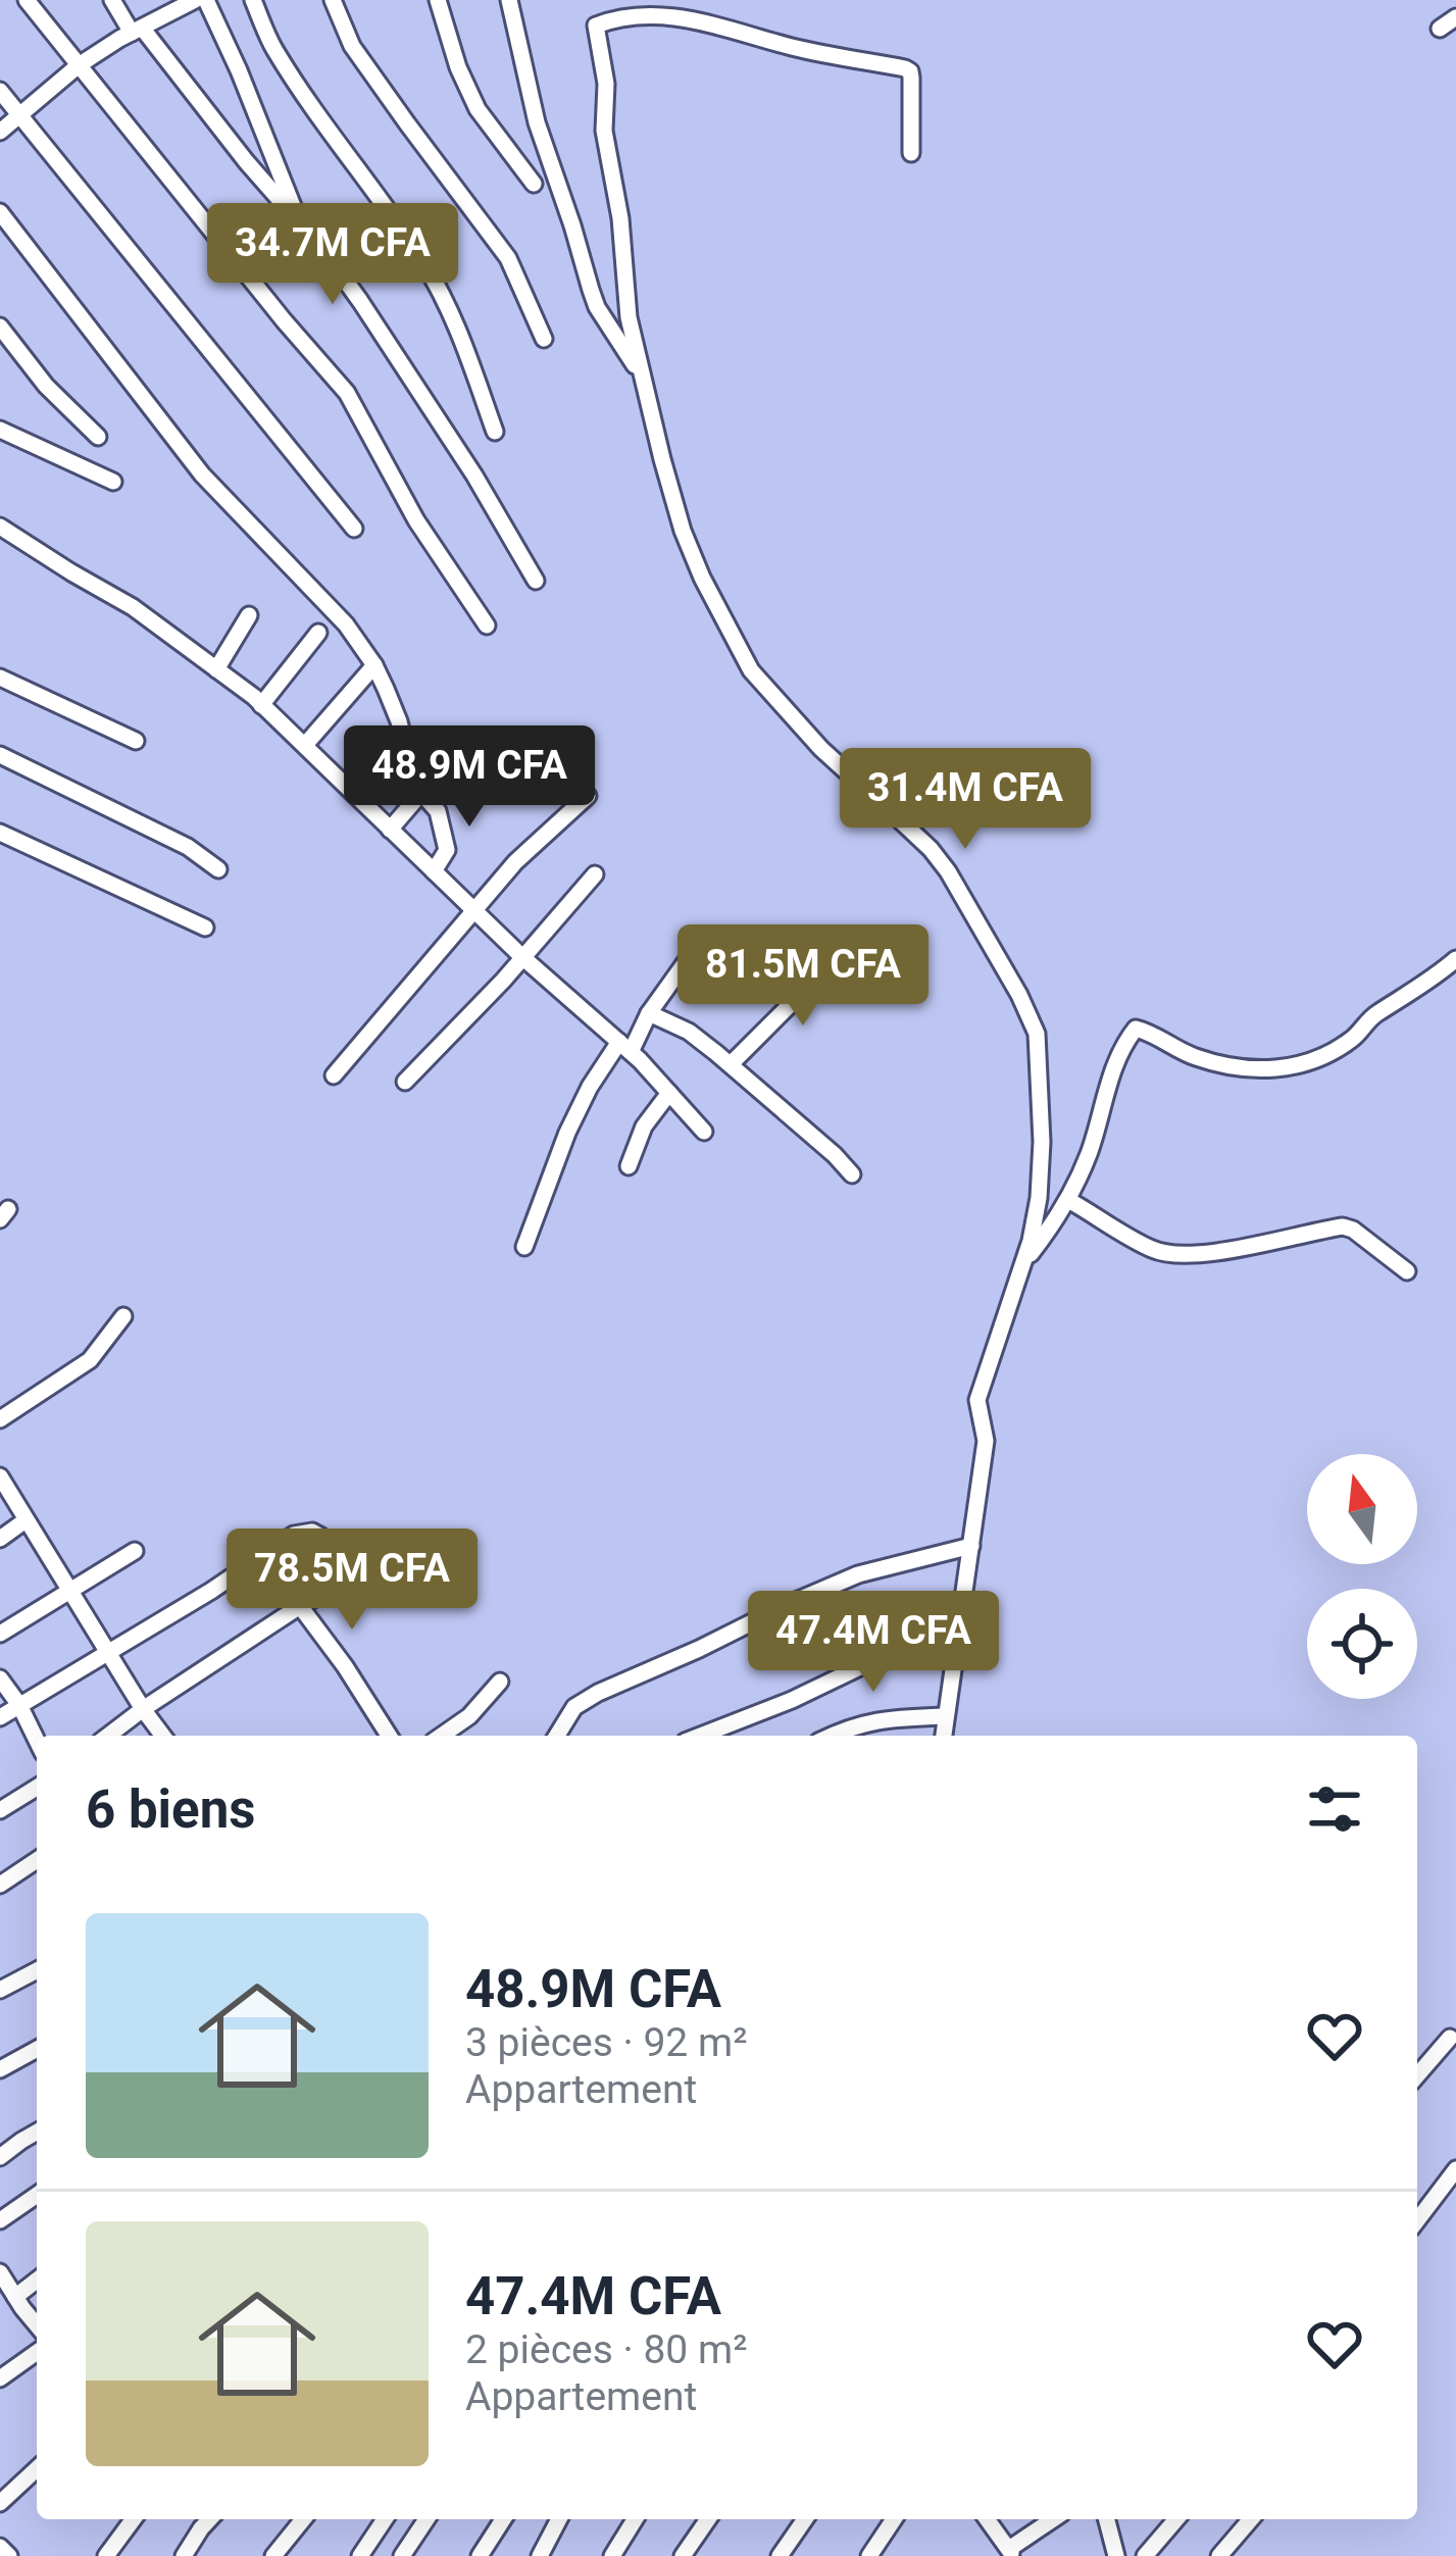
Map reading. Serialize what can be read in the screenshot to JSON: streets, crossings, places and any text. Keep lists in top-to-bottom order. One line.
{"north":"top","page":{"price":["34.7M CFA","48.9M CFA","31.4M CFA","81.5M CFA","78.5M CFA","47.4M CFA"],"heading":"6 biens","list":[{"name":"48.9M CFA","note":"3 pièces · 92 m² · Appartement"},{"name":"47.4M CFA","note":"2 pièces · 80 m² · Appartement"}]}}
